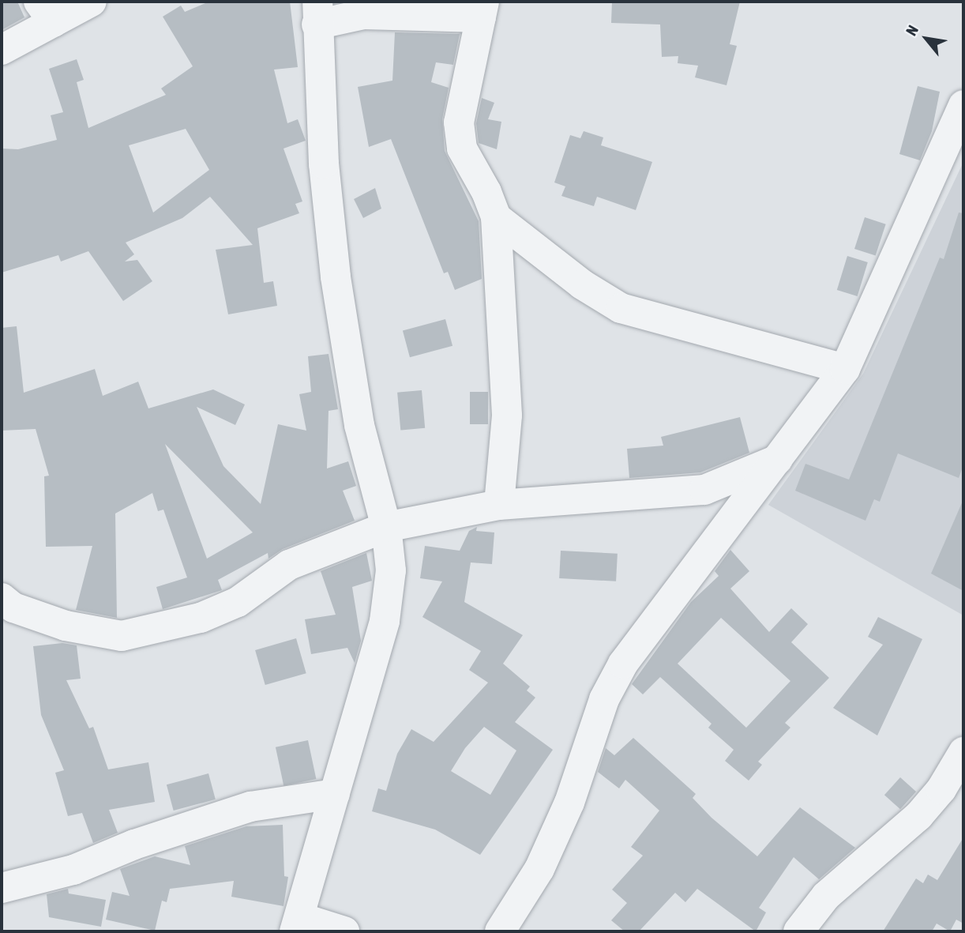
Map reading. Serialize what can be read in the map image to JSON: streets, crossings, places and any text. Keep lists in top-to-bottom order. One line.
{"north":"top left"}
